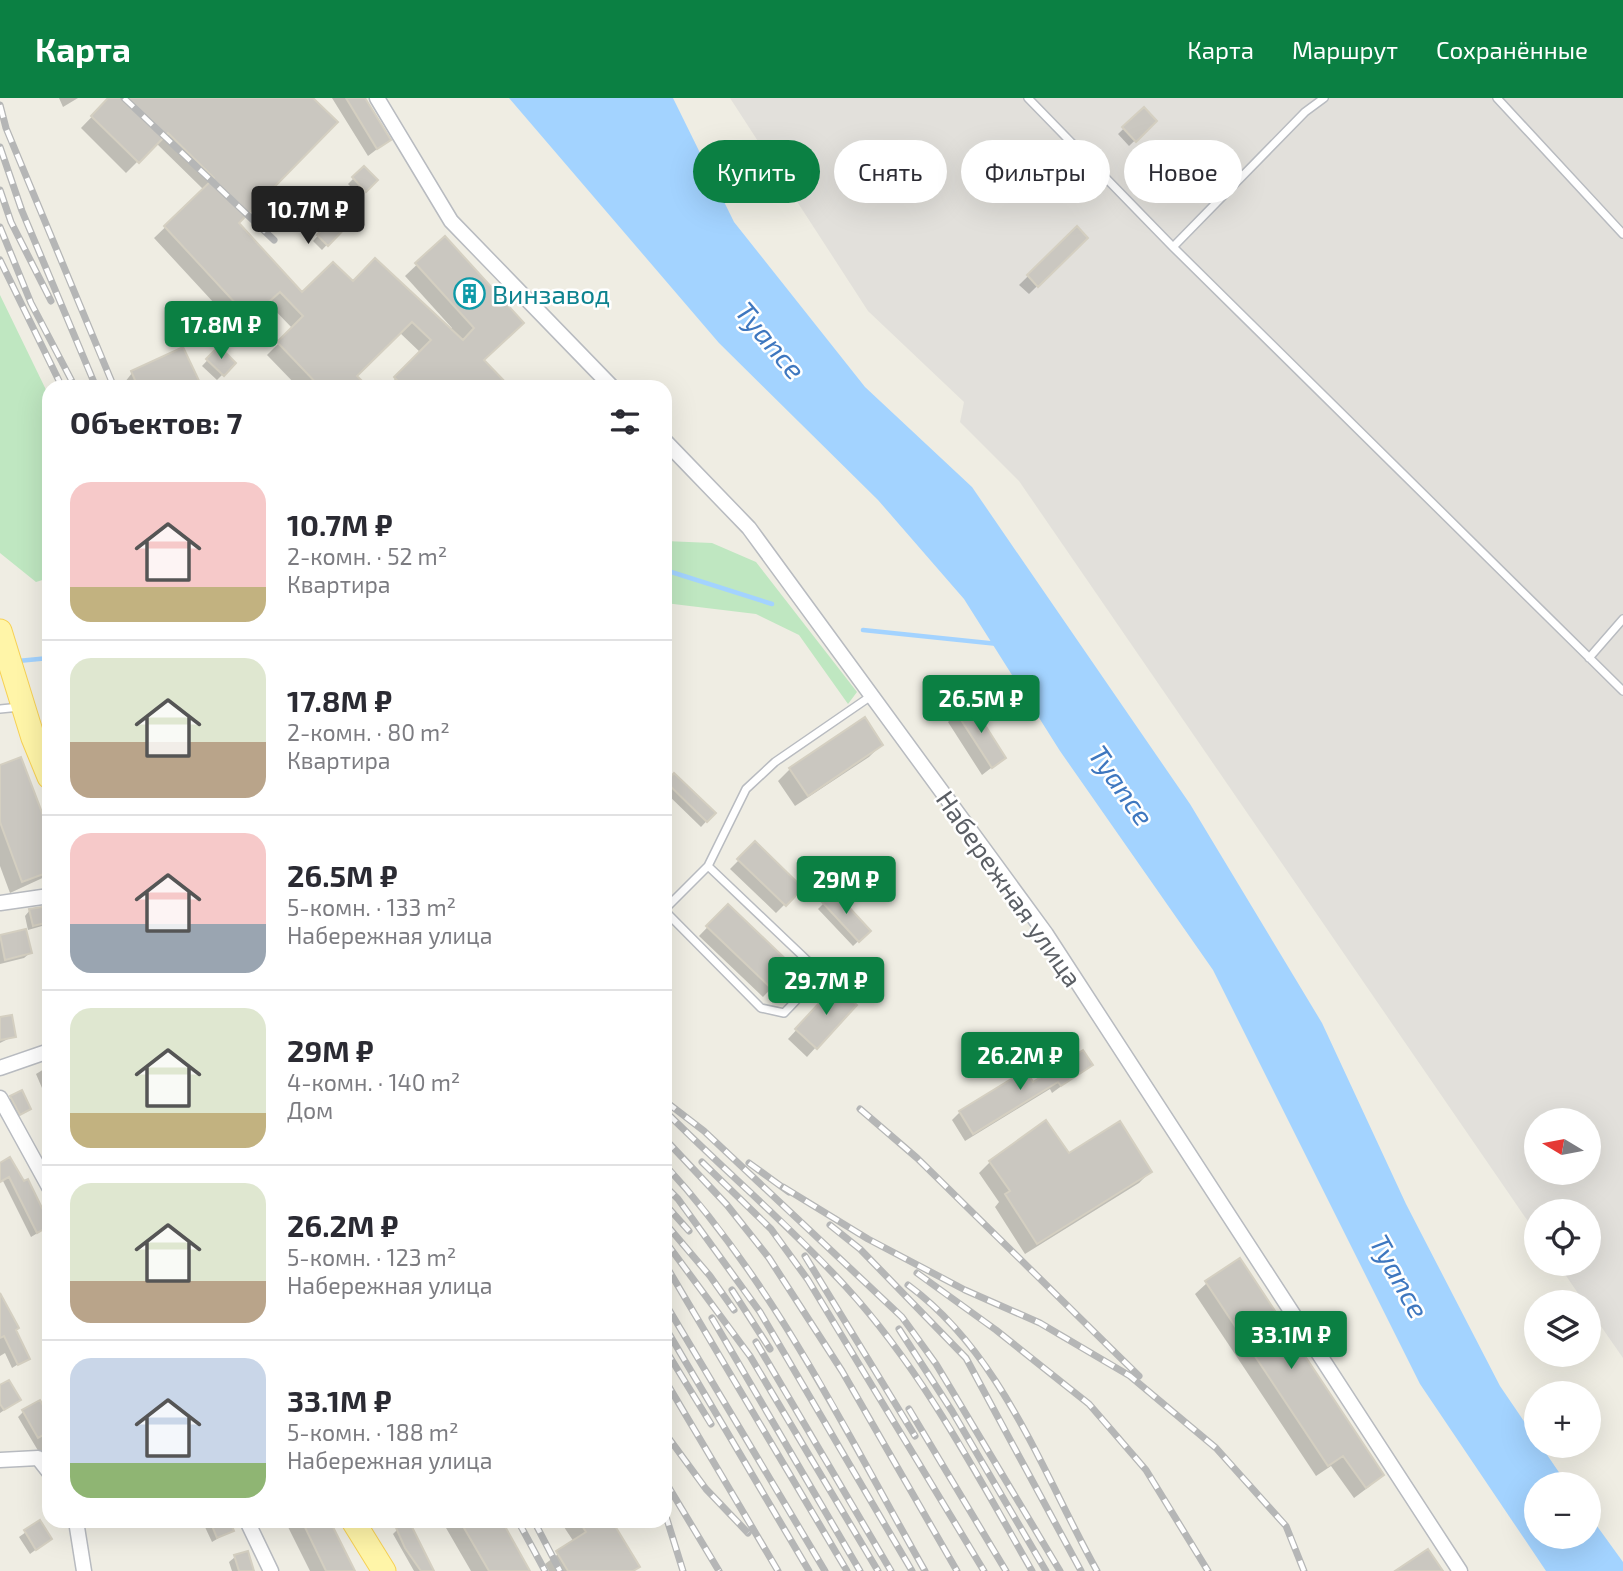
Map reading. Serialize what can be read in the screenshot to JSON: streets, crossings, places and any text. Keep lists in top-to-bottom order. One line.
{"streets":{"street":["Набережная улица"]},"water":["Туапсе"],"places":{"building":["Винзавод"]},"north":"left","page":{"header":"Карта","nav":["Карта","Маршрут","Сохранённые"],"chip":["Купить","Снять","Фильтры","Новое"],"price":["10.7M ₽","17.8M ₽","26.5M ₽","29M ₽","29.7M ₽","26.2M ₽","33.1M ₽"],"heading":"Объектов: 7","list":[{"name":"10.7M ₽","note":"2-комн. · 52 m² · Квартира"},{"name":"17.8M ₽","note":"2-комн. · 80 m² · Квартира"},{"name":"26.5M ₽","note":"5-комн. · 133 m² · Набережная улица"},{"name":"29M ₽","note":"4-комн. · 140 m² · Дом"},{"name":"26.2M ₽","note":"5-комн. · 123 m² · Набережная улица"},{"name":"33.1M ₽","note":"5-комн. · 188 m² · Набережная улица"}],"map_buttons":["+","−"]}}
